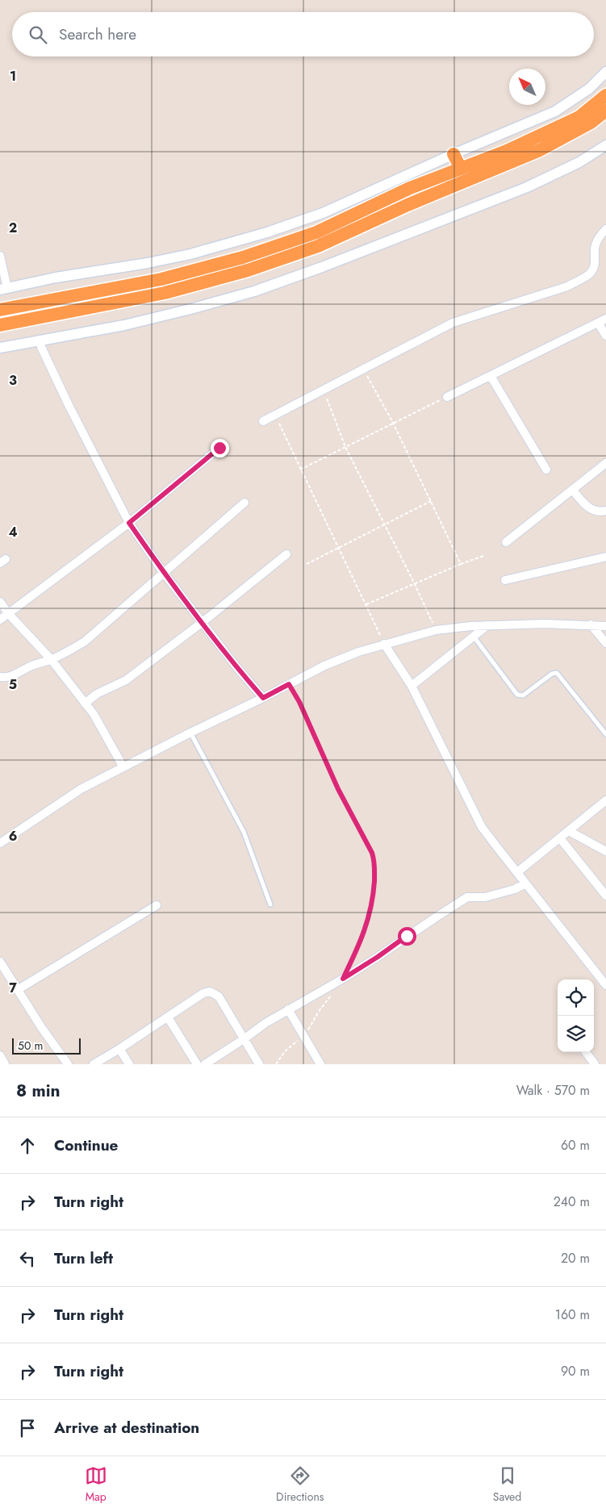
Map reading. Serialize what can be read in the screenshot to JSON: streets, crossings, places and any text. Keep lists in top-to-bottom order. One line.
{"scale_bar":"50 m","north":"top left","page":{"search":"Search here","scale":"50 m","heading":["8 min","Walk · 570 m"],"list":[["Continue","60 m"],["Turn right","240 m"],["Turn left","20 m"],["Turn right","160 m"],["Turn right","90 m"],"Arrive at destination"],"nav":["Map","Directions","Saved"]},"grid":{"rows":["1","2","3","4","5","6","7"]}}
